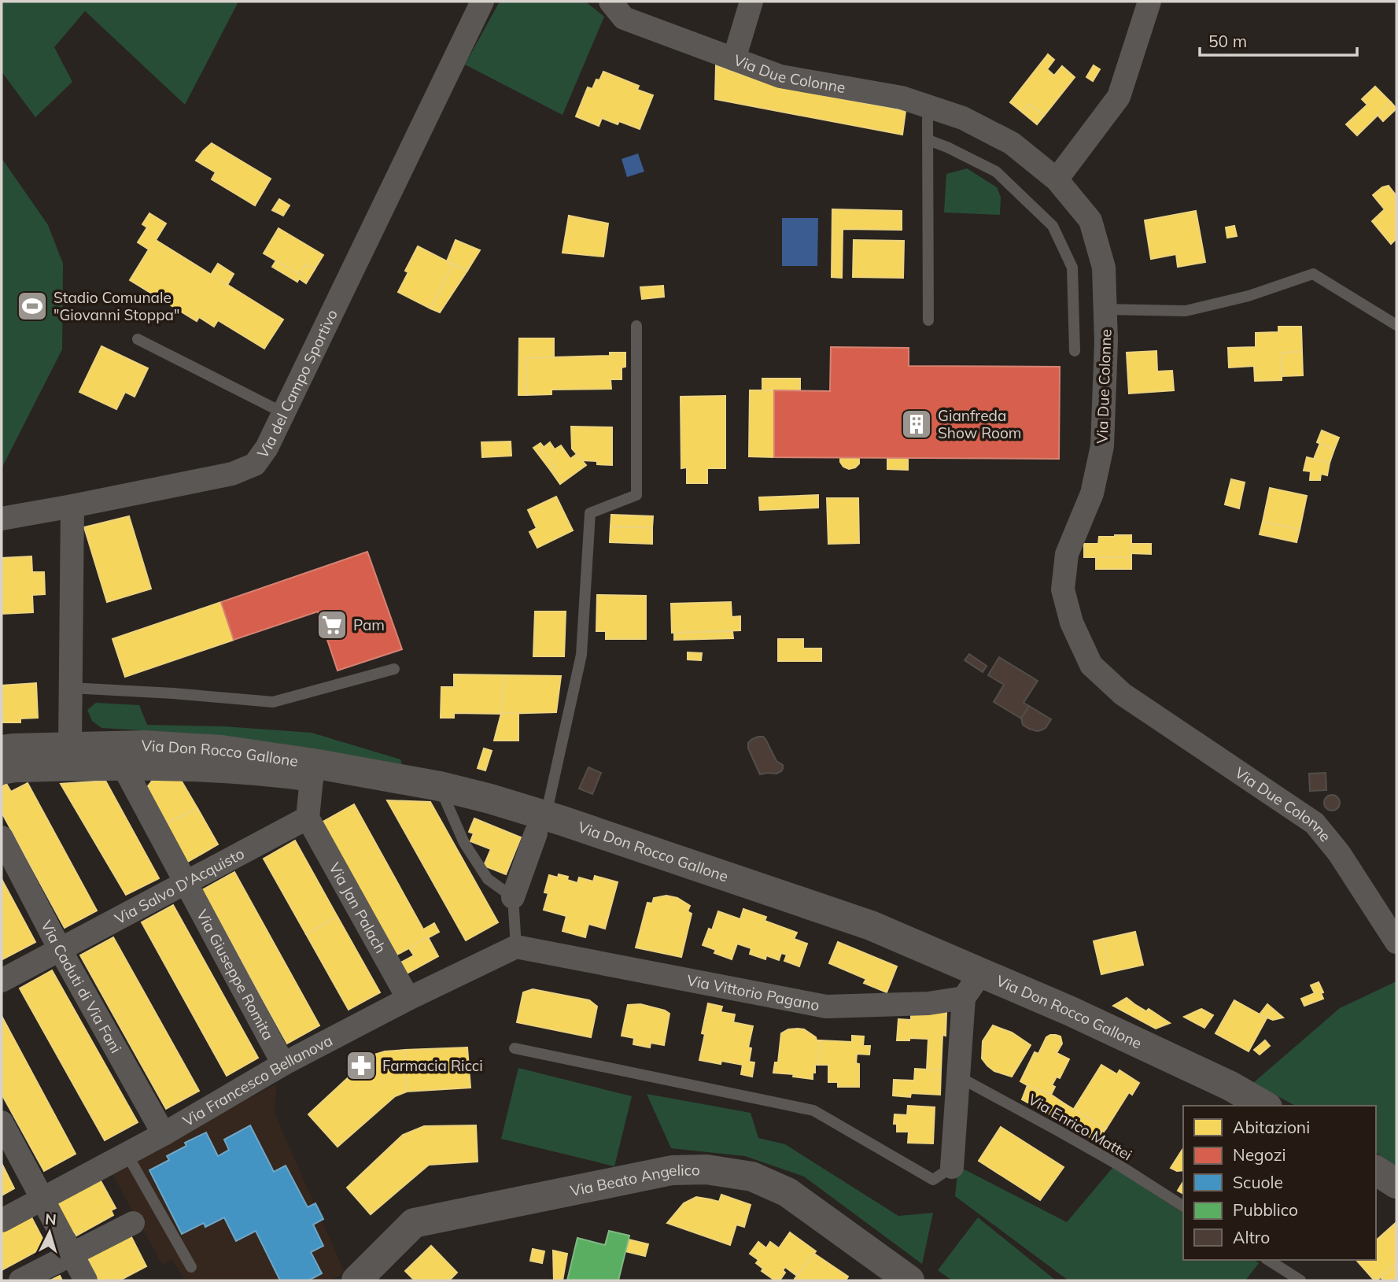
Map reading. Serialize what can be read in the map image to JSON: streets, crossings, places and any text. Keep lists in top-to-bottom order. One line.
{"streets":{"main road":["Via Don Rocco Gallone","Via Beato Angelico"],"street":["Via Due Colonne","Via del Campo Sportivo","Via Salvo D'Acquisto","Via Jan Palach","Via Giuseppe Romita","Via Caduti di Via Fani","Via Vittorio Pagano","Via Francesco Bellanova"],"lane":["Via Enrico Mattei"]},"crossings":[["Via Salvo D'Acquisto","Via Jan Palach"],["Via Salvo D'Acquisto","Via Giuseppe Romita"],["Via Salvo D'Acquisto","Via Caduti di Via Fani"],["Via Jan Palach","Via Francesco Bellanova"],["Via Giuseppe Romita","Via Francesco Bellanova"],["Via Caduti di Via Fani","Via Francesco Bellanova"],["Via Vittorio Pagano","Via Francesco Bellanova"]],"places":{"sports":["Stadio Comunale \"Giovanni Stoppa\""],"building":["Gianfreda Show Room"],"supermarket":["Pam"],"pharmacy":["Farmacia Ricci"]},"legend":["Abitazioni","Negozi","Scuole","Pubblico","Altro"],"scale_bar":"50 m","north":"top"}
